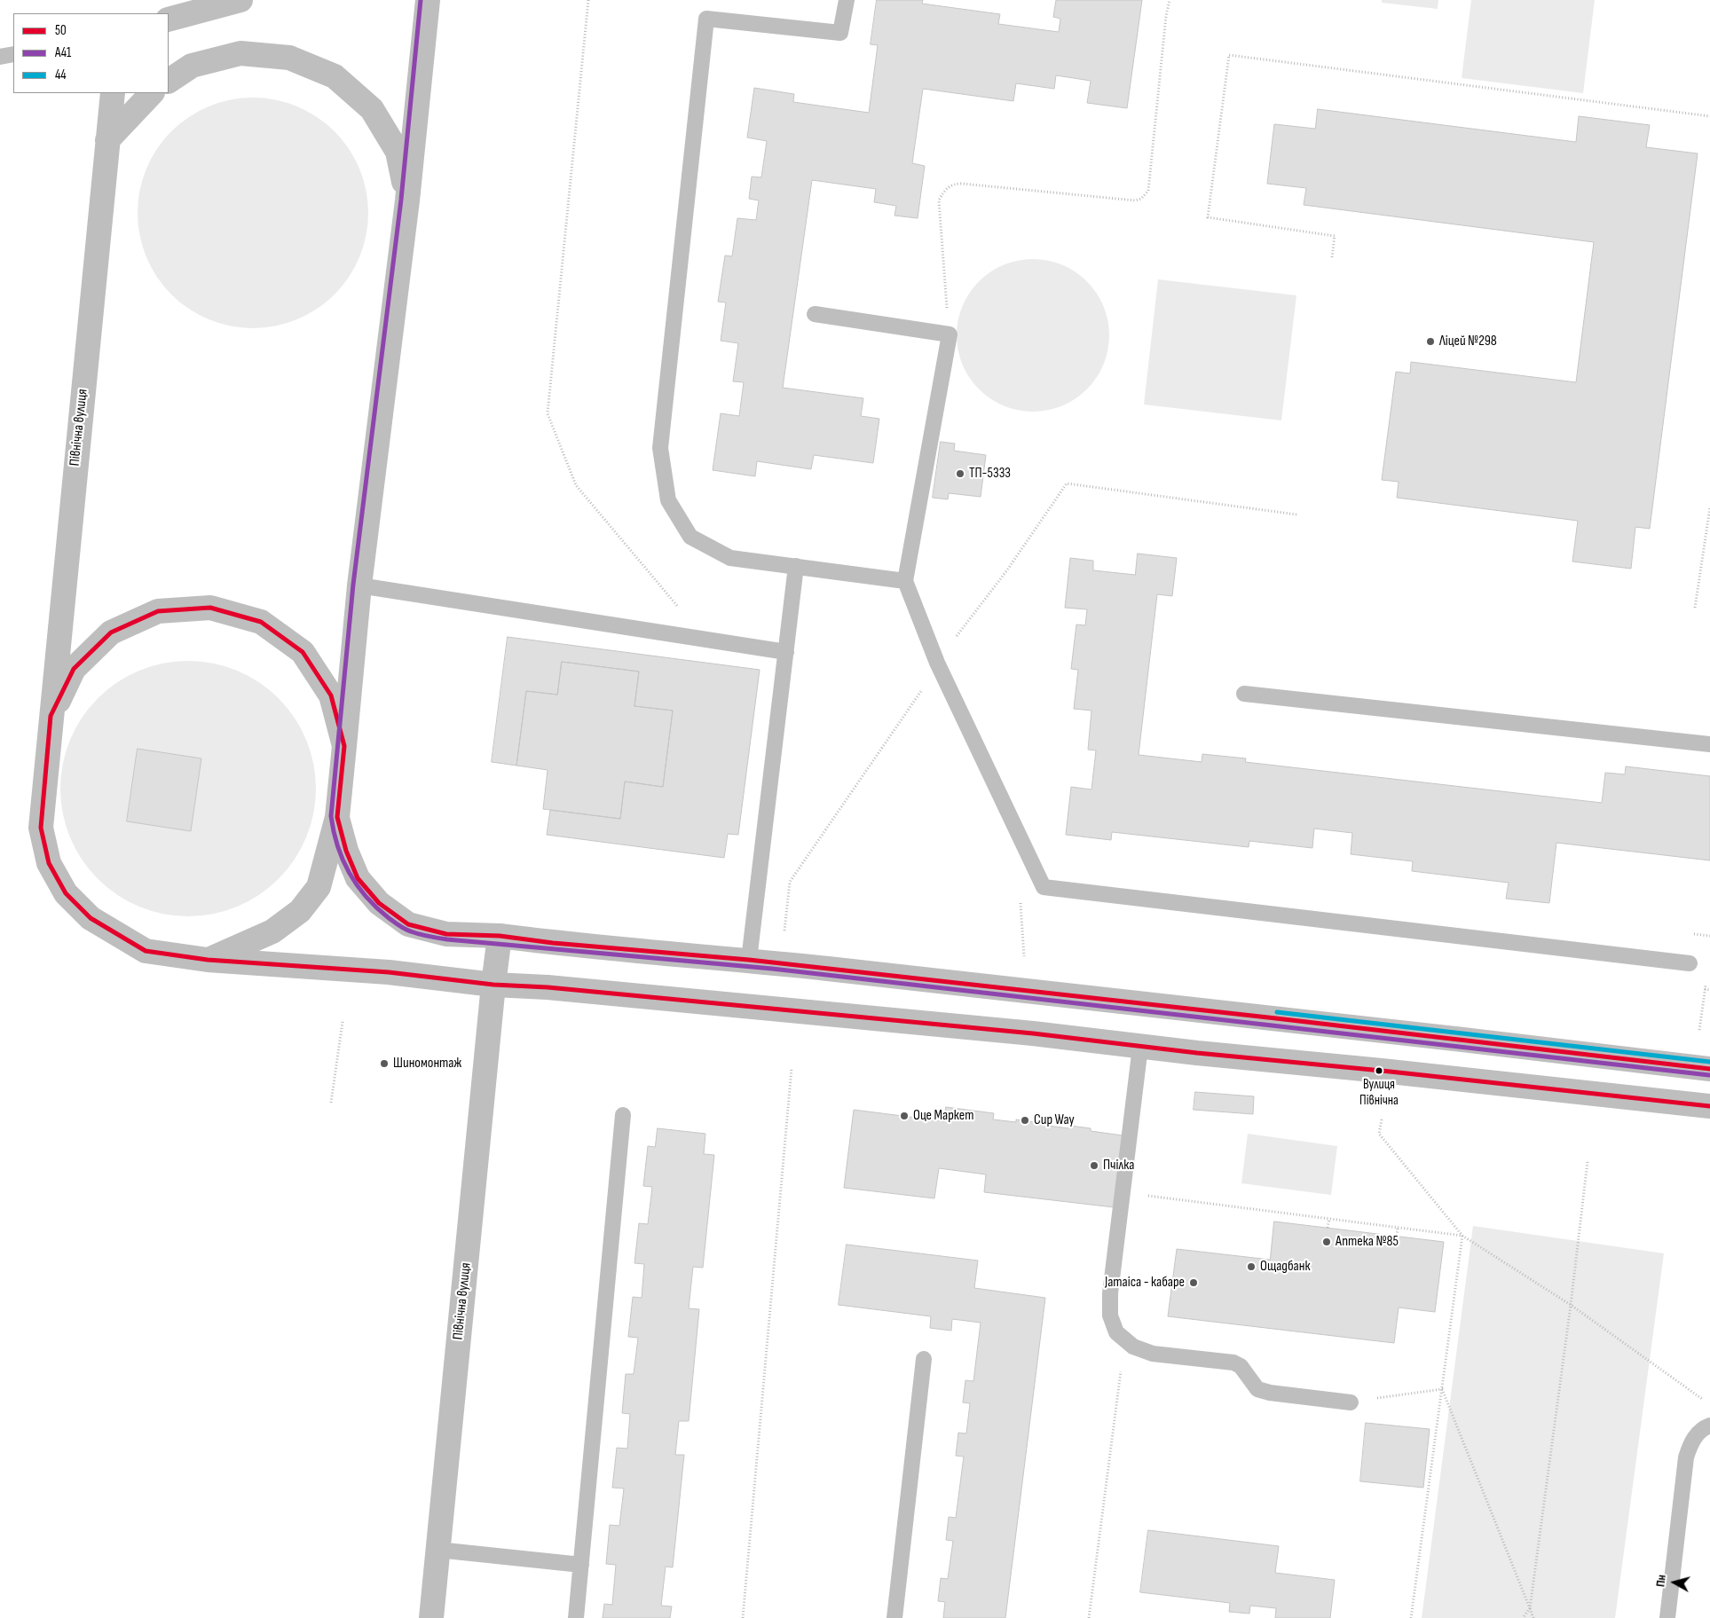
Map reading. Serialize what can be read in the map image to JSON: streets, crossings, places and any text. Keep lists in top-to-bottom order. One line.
{"streets":{"street":["Північна вулиця"]},"places":["Ліцей №298","ТП-5333","Шиномонтаж","Вулиця Північна","Оце Маркет","Cup Way","Пчілка","Аптека №85","Ощадбанк","Jamaica - кабаре"],"lines":["transit line A41","transit line 50","transit line 44"],"legend":["50","A41","44"],"north":"left"}
